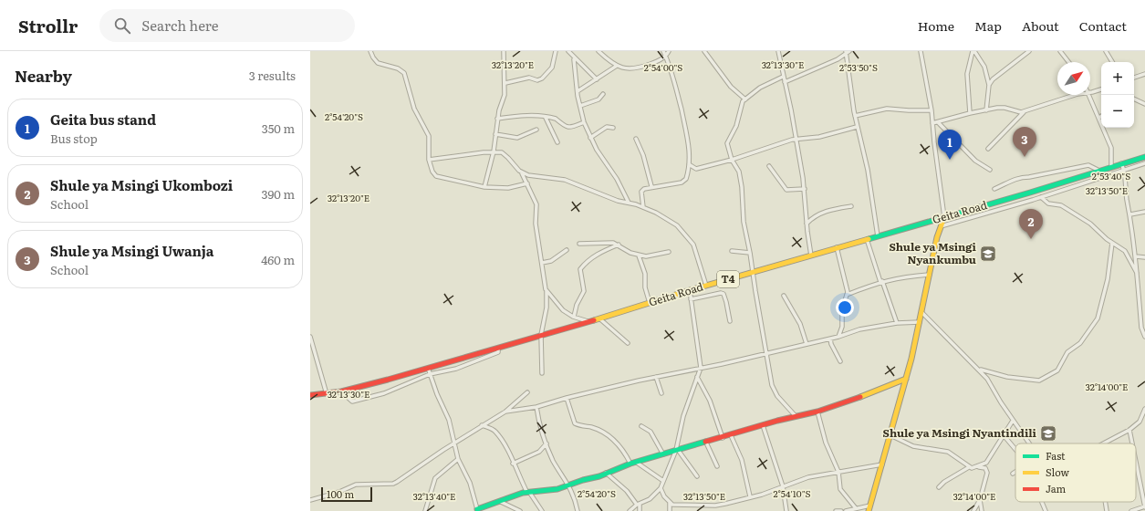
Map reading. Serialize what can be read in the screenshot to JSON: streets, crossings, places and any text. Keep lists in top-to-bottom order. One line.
{"streets":{"main road":["Geita Road","T4"]},"places":{"school or university":["Shule ya Msingi Nyankumbu","Shule ya Msingi Nyantindili"]},"legend":["Fast","Slow","Jam"],"scale_bar":"100 m","north":"top right","page":{"header":"Strollr","search":"Search here","nav":["Home","Map","About","Contact"],"heading":["Nearby","3 results"],"map_buttons":["+","−"],"list":[{"mark":"1","name":"Geita bus stand","note":"Bus stop","value":"350 m"},{"mark":"2","name":"Shule ya Msingi Ukombozi","note":"School","value":"390 m"},{"mark":"3","name":"Shule ya Msingi Uwanja","note":"School","value":"460 m"}],"pins":["3","1","2"],"scale":"100 m"},"coordinates":["32°13'20\"E","32°13'30\"E","2°54'00\"S","2°53'50\"S","2°54'20\"S","2°53'40\"S","32°13'50\"E","32°14'00\"E","2°54'10\"S","32°13'40\"E"]}
